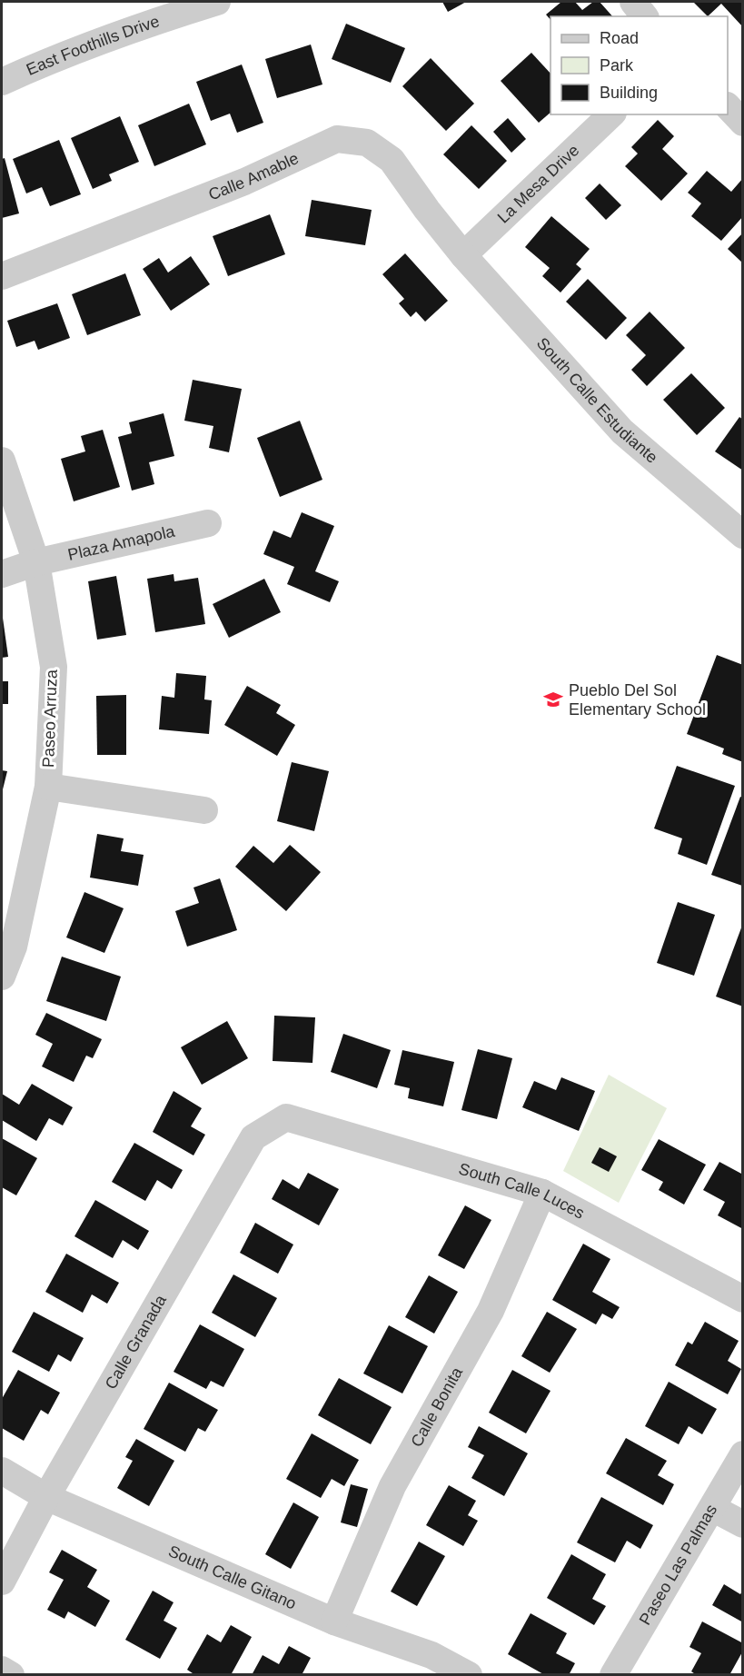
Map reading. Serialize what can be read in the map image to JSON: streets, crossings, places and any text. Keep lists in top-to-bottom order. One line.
{"streets":{"street":["East Foothills Drive","Calle Amable","La Mesa Drive","South Calle Estudiante","Plaza Amapola","Paseo Arruza","South Calle Luces","Calle Granada","Calle Bonita","Paseo Las Palmas","South Calle Gitano"]},"crossings":[["Calle Amable","La Mesa Drive"],["Calle Amable","South Calle Estudiante"],["La Mesa Drive","South Calle Estudiante"],["Plaza Amapola","Paseo Arruza"],["South Calle Luces","Calle Granada"],["South Calle Luces","Calle Bonita"],["Calle Granada","South Calle Gitano"],["Calle Bonita","South Calle Gitano"]],"places":{"school or university":["Pueblo Del Sol Elementary School"]},"legend":["Road","Park","Building"]}
